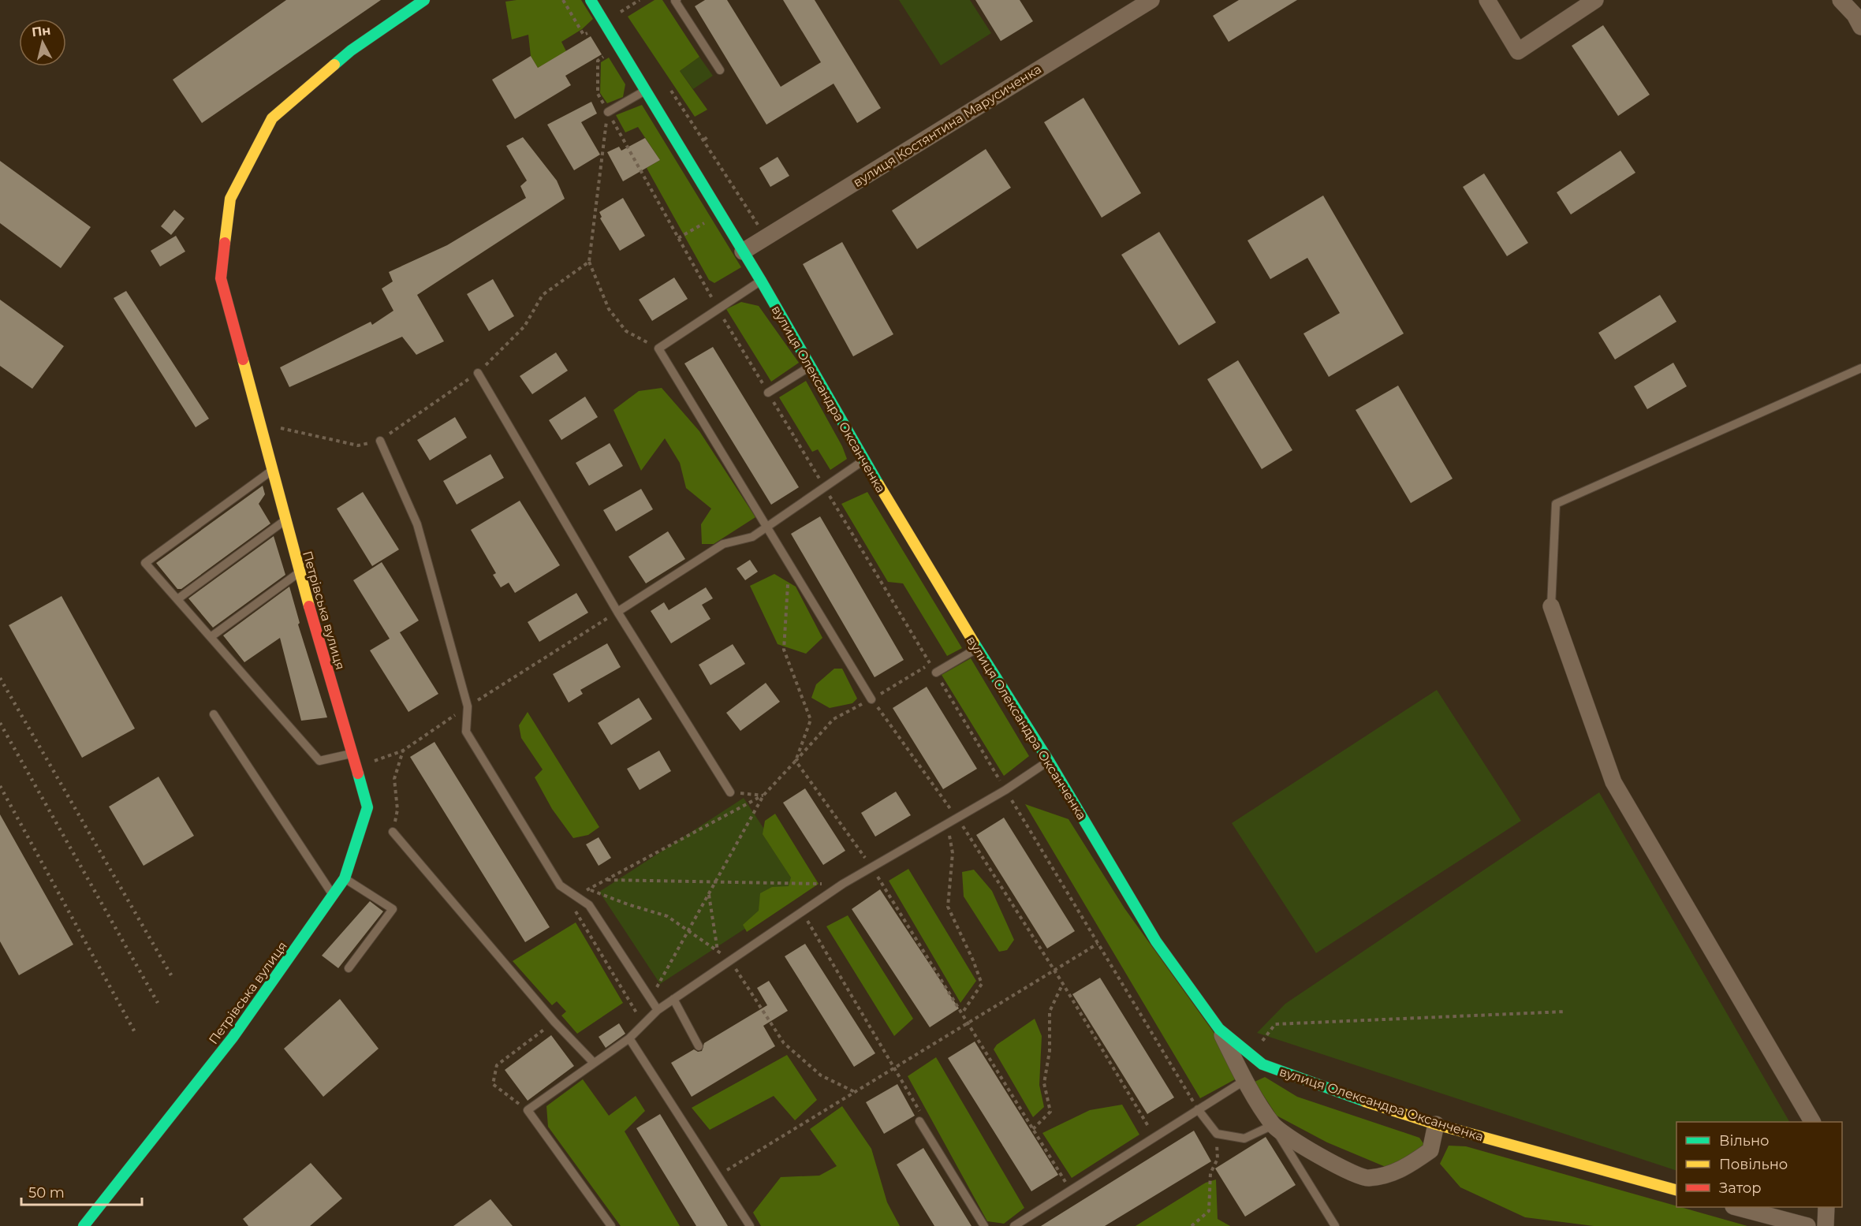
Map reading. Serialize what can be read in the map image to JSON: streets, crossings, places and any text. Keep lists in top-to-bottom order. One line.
{"streets":{"street":["вулиця Костянтина Марусиченка","вулиця Олександра Оксанченка","Петрівська вулиця"]},"crossings":[["вулиця Костянтина Марусиченка","вулиця Олександра Оксанченка"]],"legend":["Вільно","Повільно","Затор"],"scale_bar":"50 m","north":"top"}
